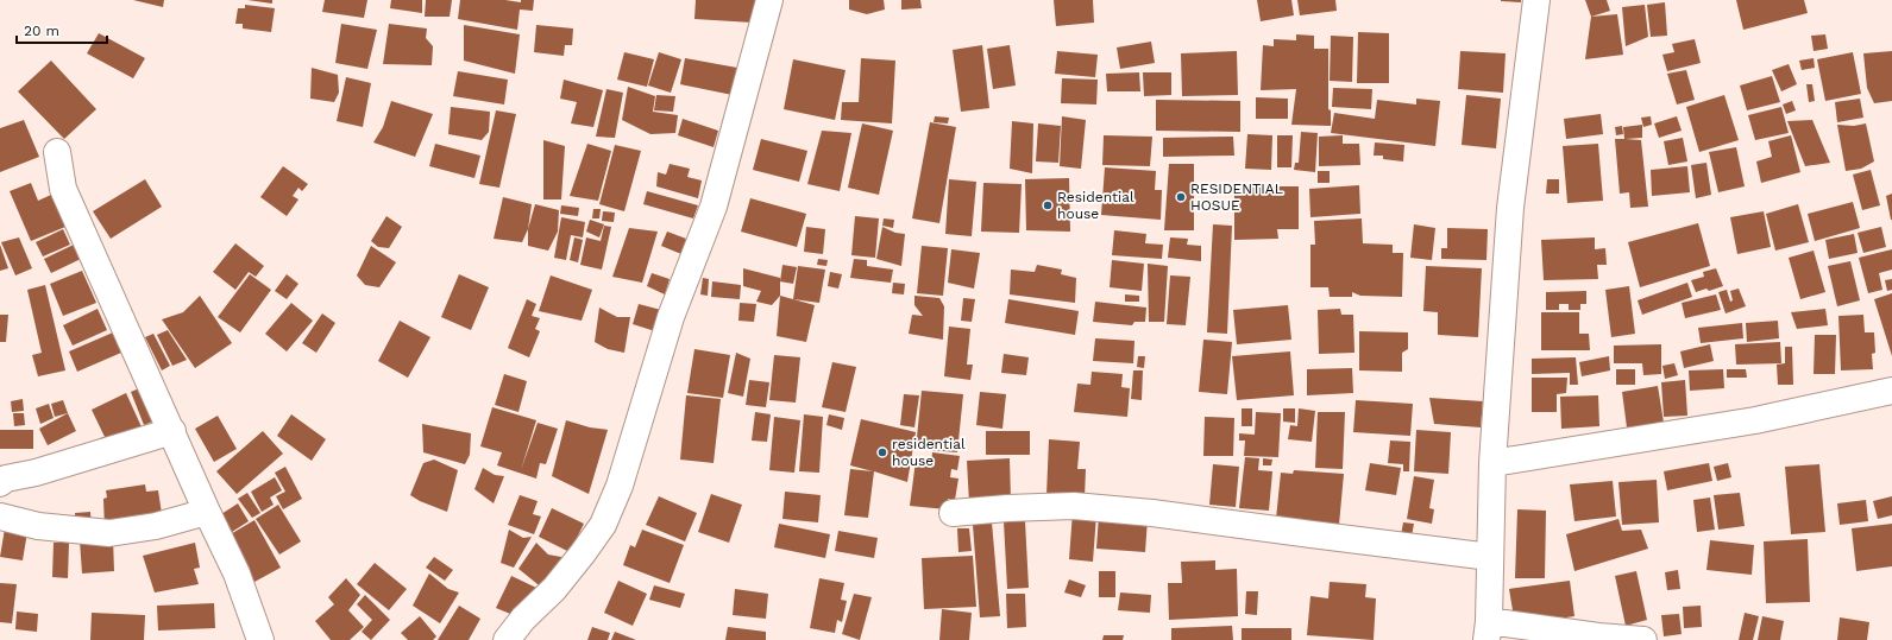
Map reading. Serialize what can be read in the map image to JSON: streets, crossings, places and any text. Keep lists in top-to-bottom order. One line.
{"places":["RESIDENTIAL HOSUE","Residential house","residential house"],"scale_bar":"20 m"}
